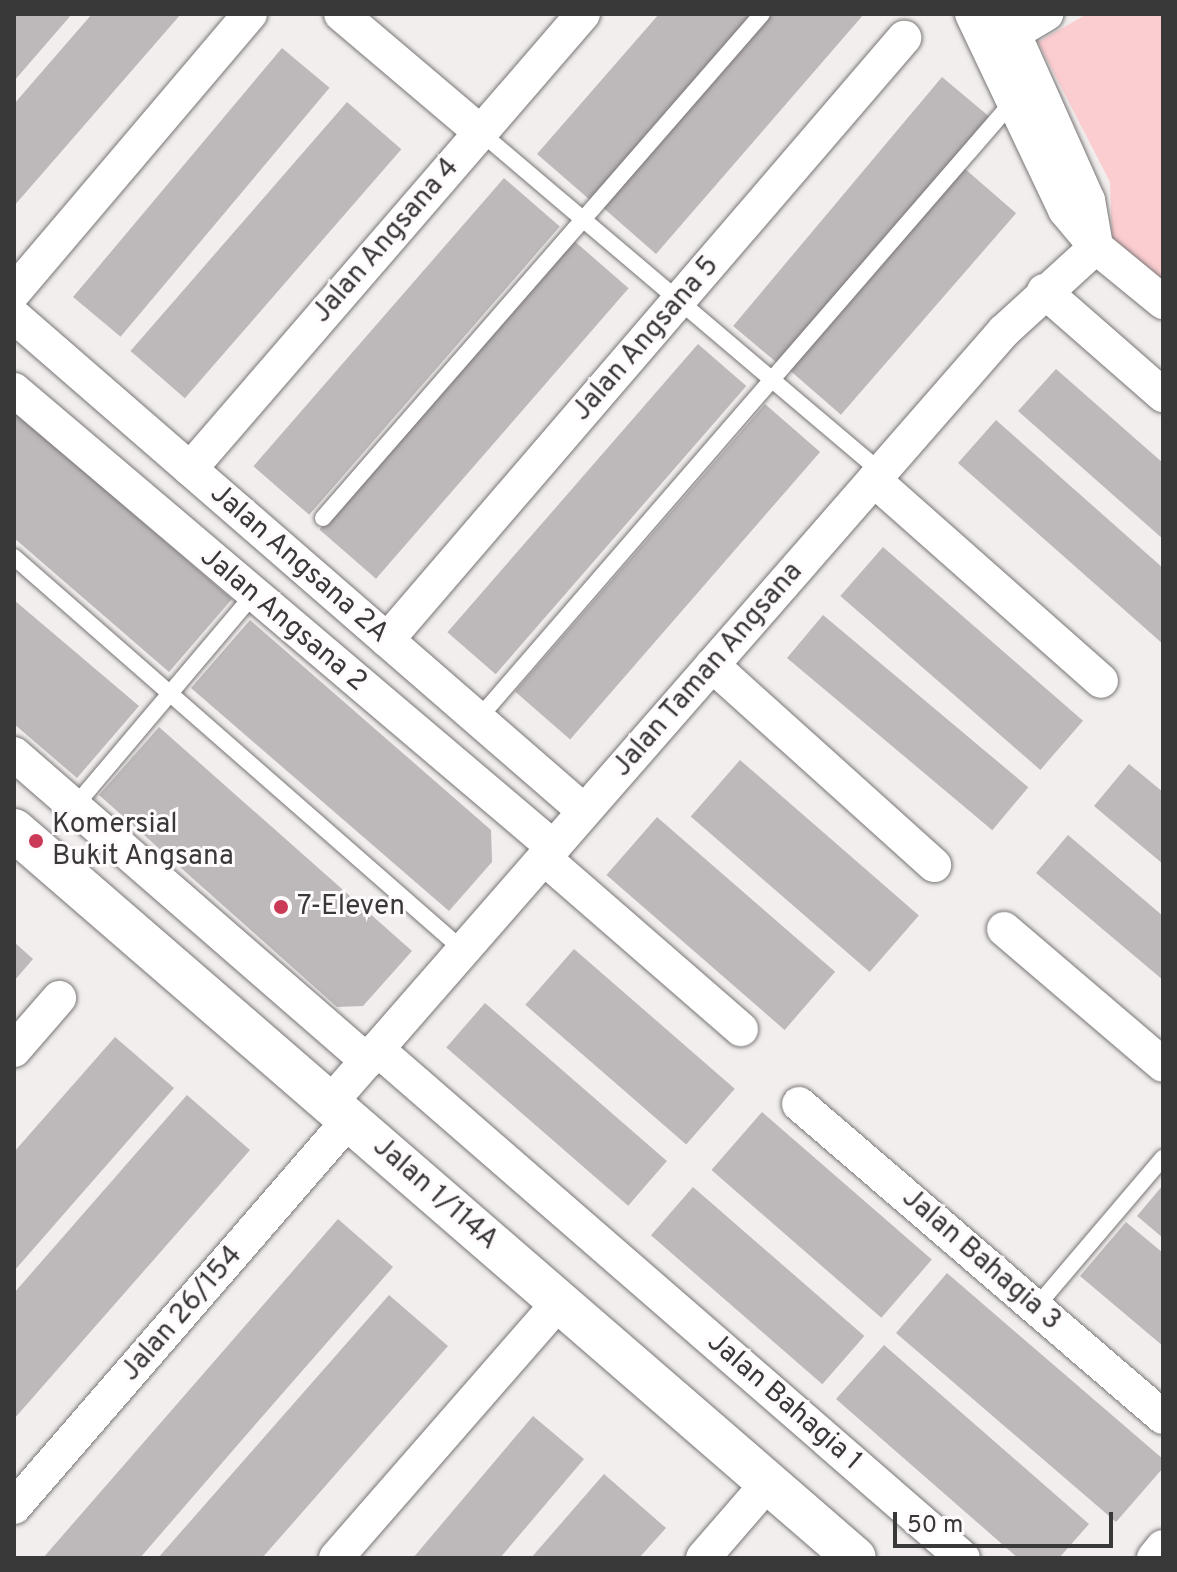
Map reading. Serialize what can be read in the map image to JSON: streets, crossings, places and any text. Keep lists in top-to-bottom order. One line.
{"streets":{"street":["Jalan Angsana 4","Jalan Angsana 5","Jalan Angsana 2A","Jalan Angsana 2","Jalan Taman Angsana","Jalan 1/114A","Jalan Bahagia 3","Jalan 26/154","Jalan Bahagia 1"]},"crossings":[["Jalan Angsana 4","Jalan Angsana 2A"],["Jalan Angsana 5","Jalan Angsana 2A"],["Jalan Angsana 2A","Jalan Taman Angsana"],["Jalan Angsana 2","Jalan Taman Angsana"],["Jalan Taman Angsana","Jalan 1/114A"],["Jalan Taman Angsana","Jalan 26/154"],["Jalan Taman Angsana","Jalan Bahagia 1"],["Jalan 1/114A","Jalan 26/154"]],"places":["Komersial Bukit Angsana","7-Eleven"],"scale_bar":"50 m"}
